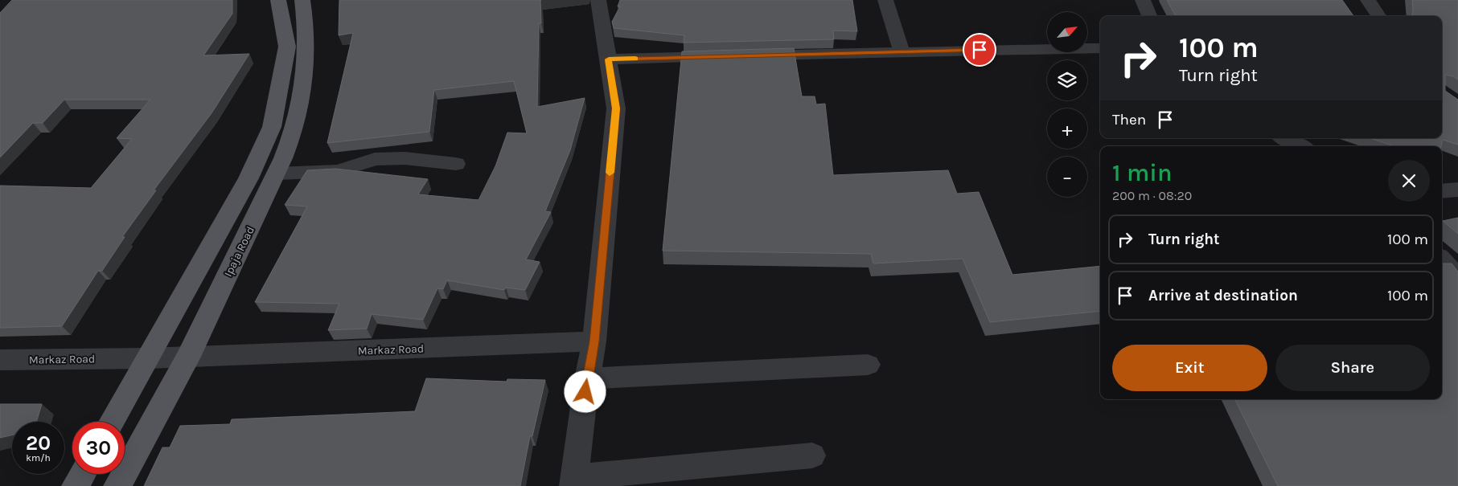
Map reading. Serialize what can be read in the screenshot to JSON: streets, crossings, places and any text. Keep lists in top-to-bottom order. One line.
{"streets":{"main road":["Ipaja Road"],"street":["Markaz Road"]},"crossings":[["Ipaja Road","Markaz Road"]],"north":"top right","page":{"map_buttons":["+","−"],"turn":["100 m","Turn right"],"then":"Then","heading":["1 min","200 m · 08:20"],"list":[{"name":"Turn right","value":"100 m"},{"name":"Arrive at destination","value":"100 m"}],"buttons":["Exit","Share"],"speed":"20 km/h","limit":"30"}}
